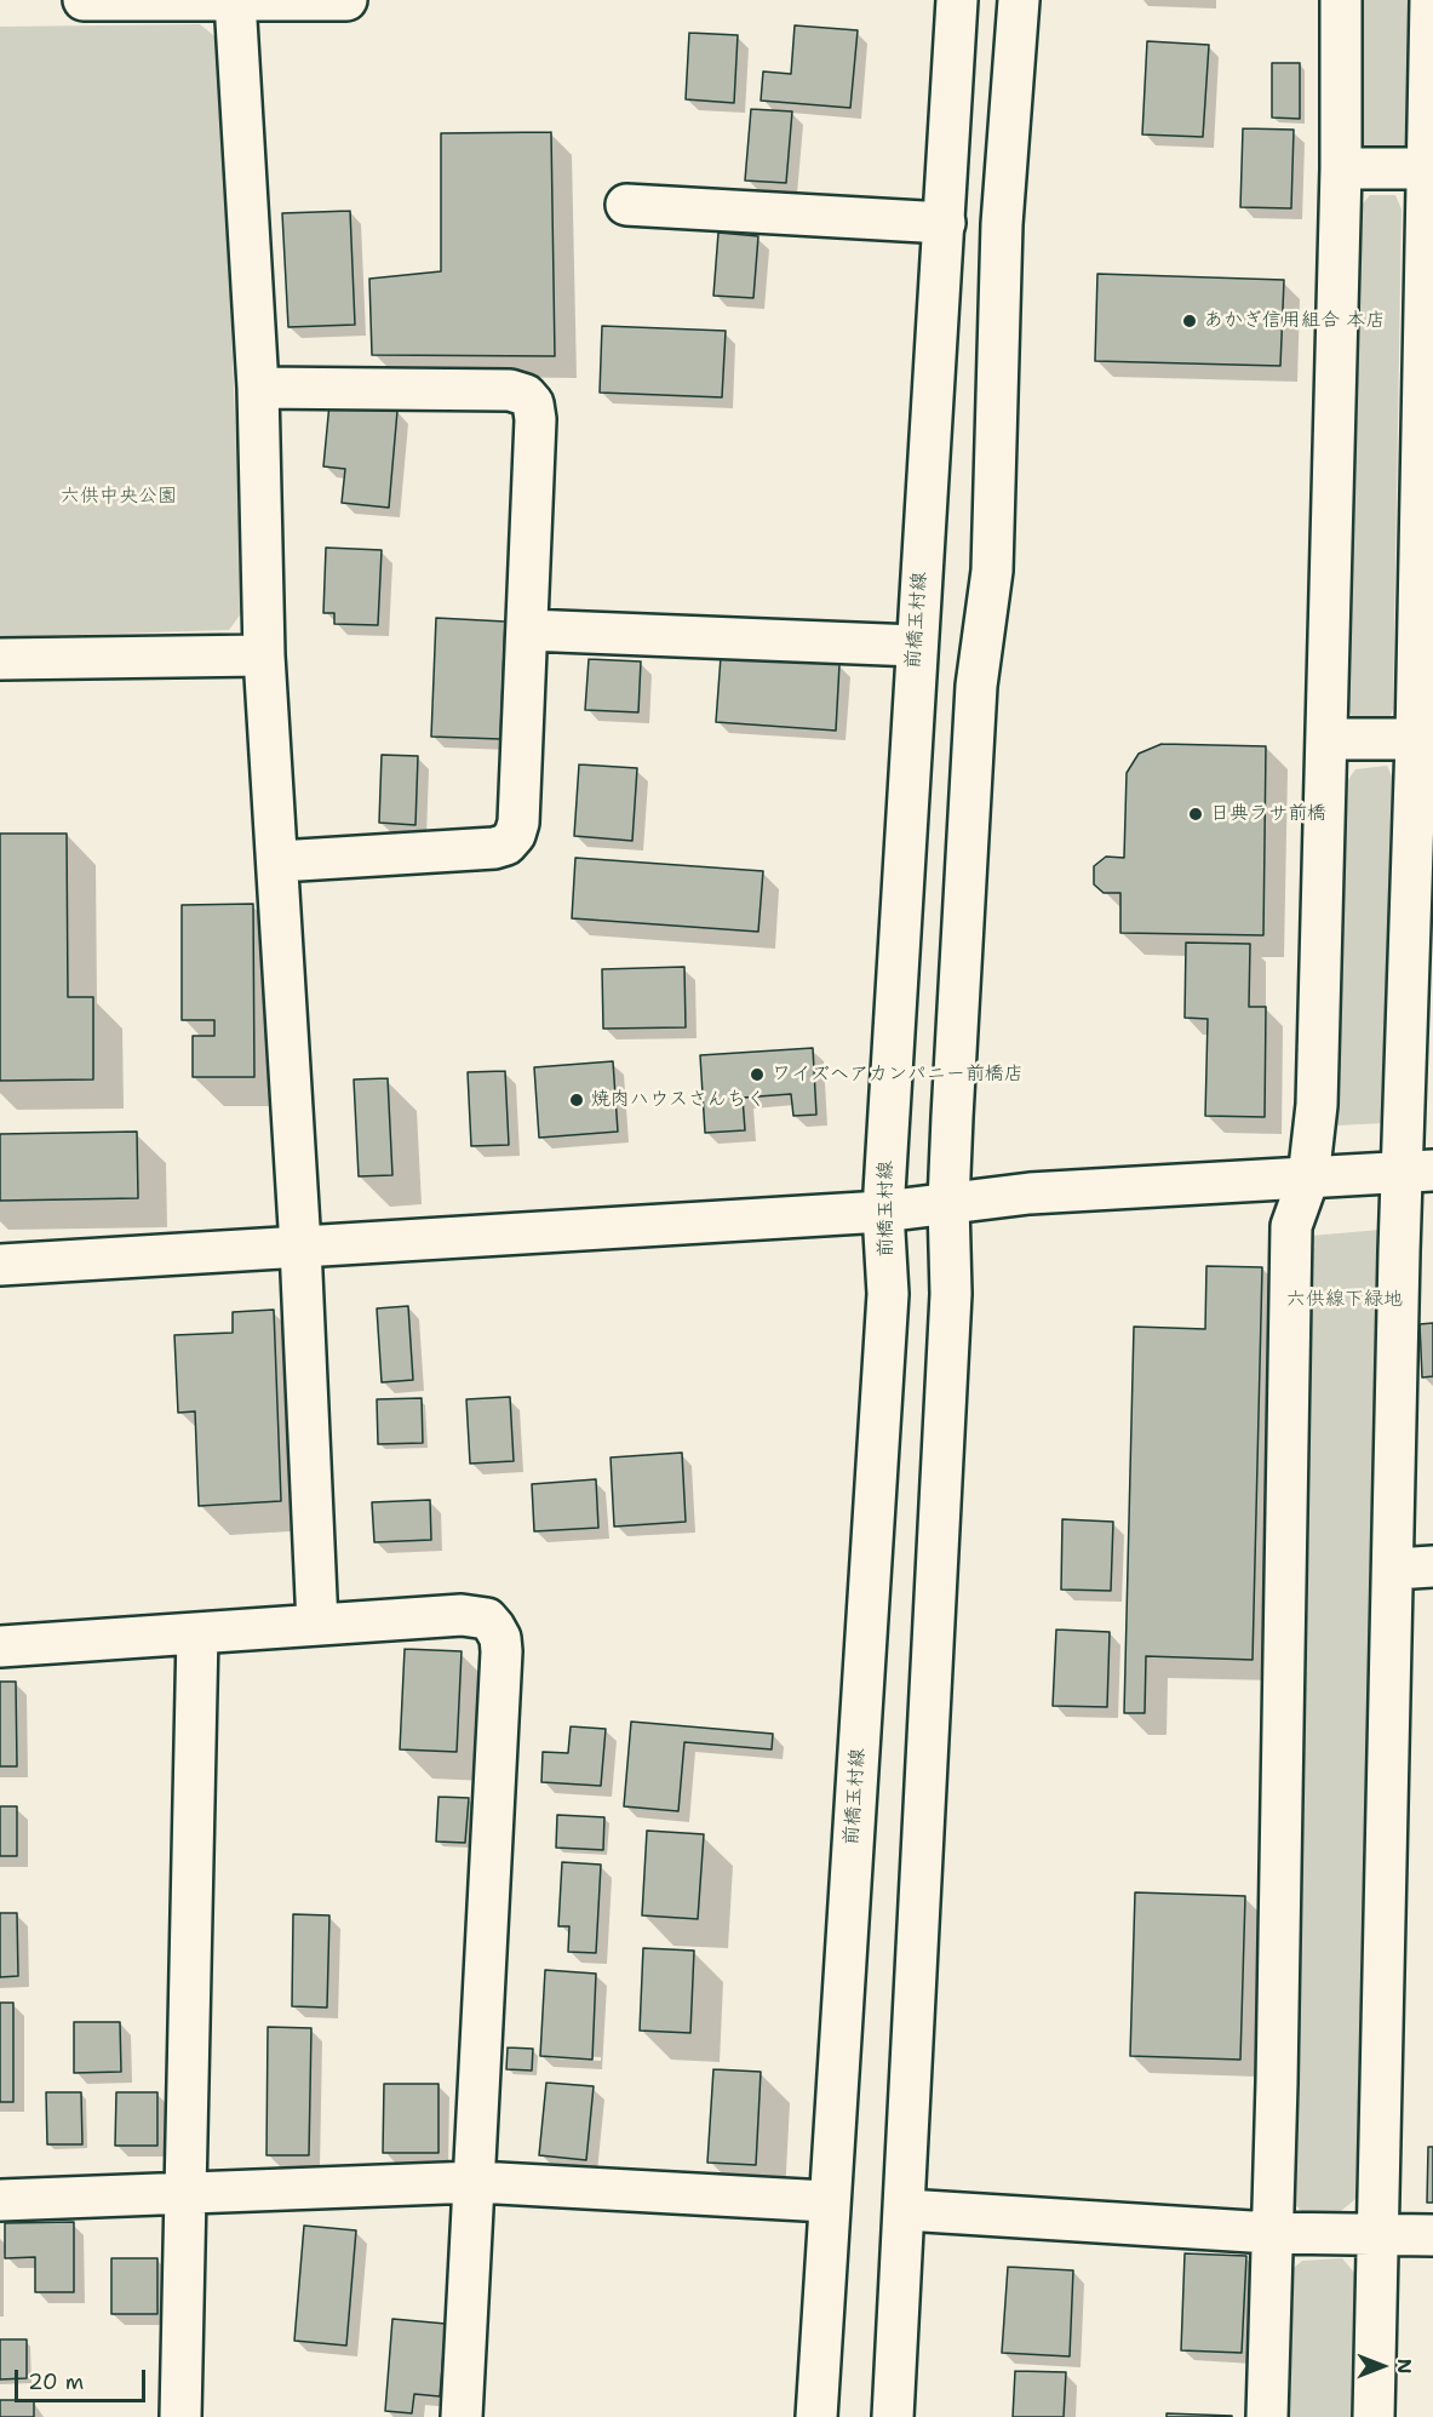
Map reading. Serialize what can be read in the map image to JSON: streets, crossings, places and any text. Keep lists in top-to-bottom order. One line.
{"streets":{"street":["前橋玉村線"]},"parks":["六供中央公園","六供線下緑地"],"places":["あかぎ信用組合 本店","日典ラサ前橋","ワイズヘアカンパニー前橋店","焼肉ハウスさんちく"],"scale_bar":"20 m","north":"right"}
